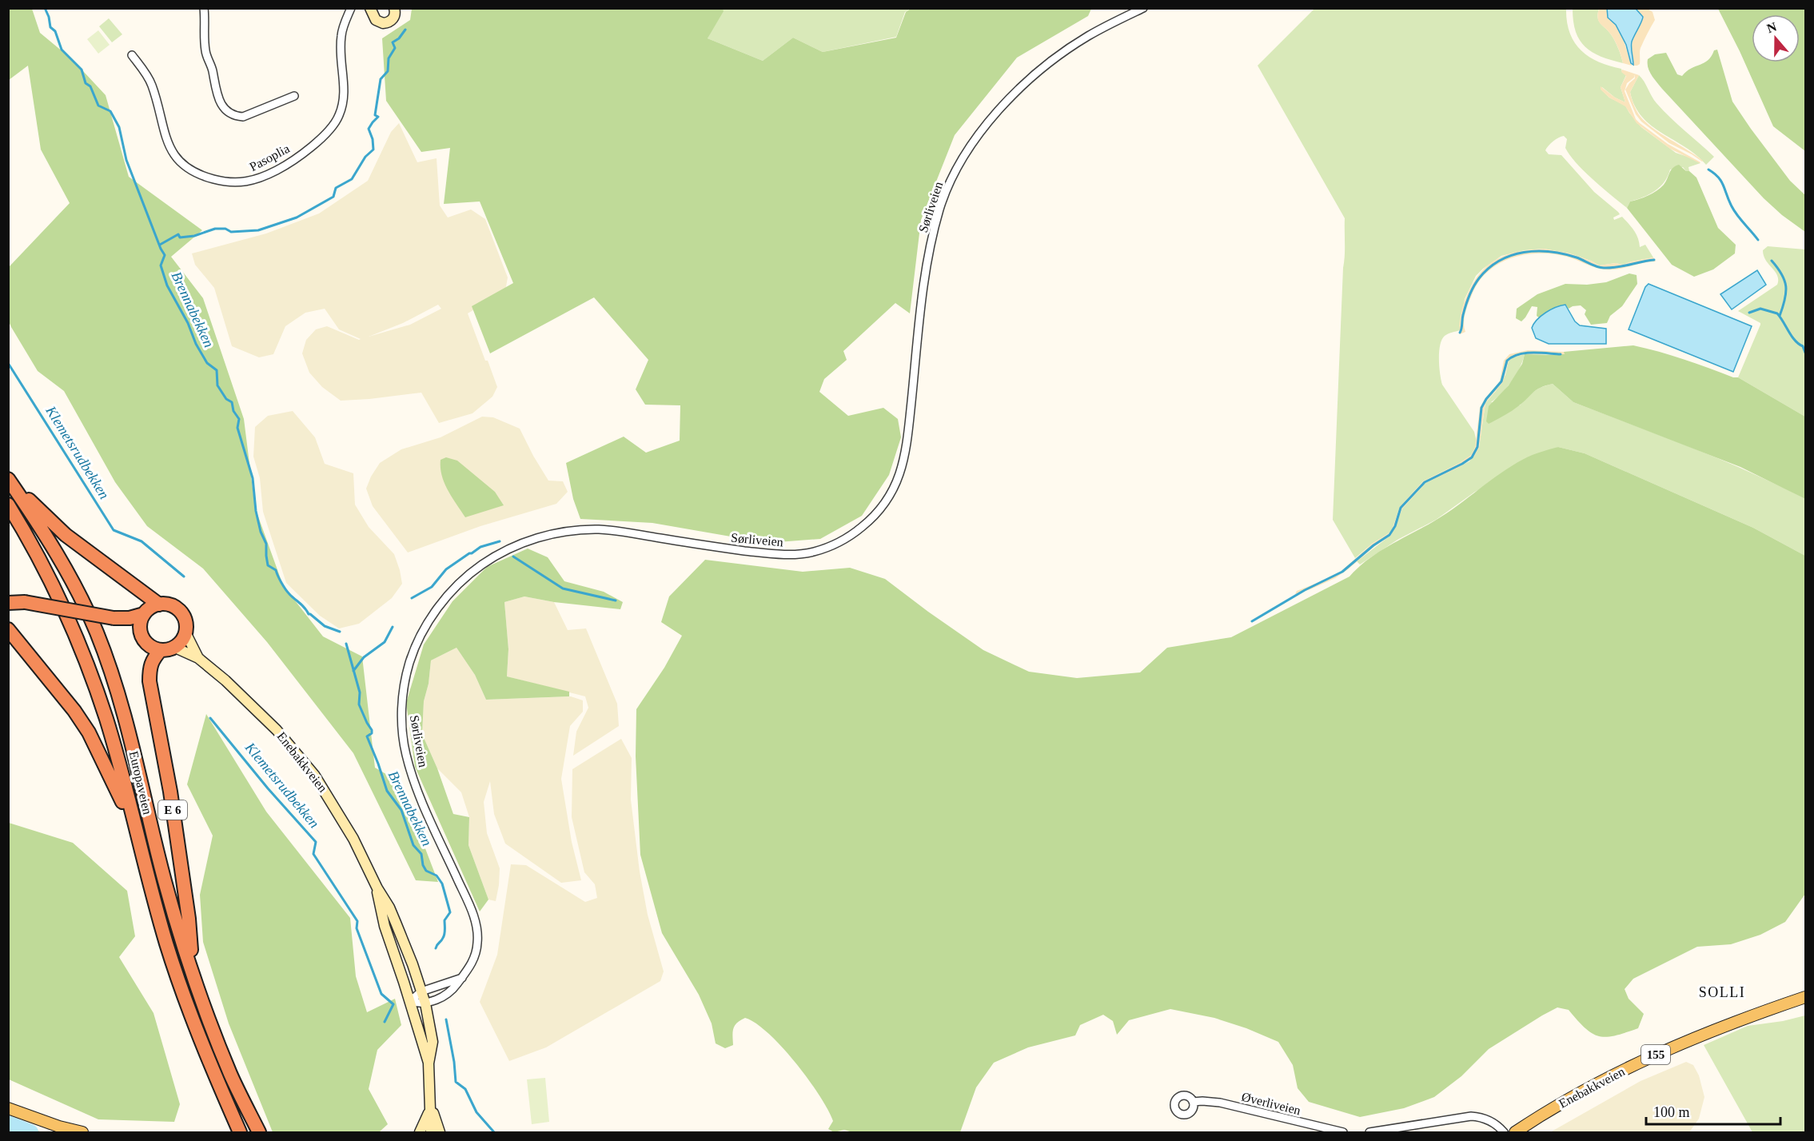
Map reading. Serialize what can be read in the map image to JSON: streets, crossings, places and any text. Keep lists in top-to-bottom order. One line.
{"streets":{"highway":["Europaveien","E 6"],"main road":["Enebakkveien","155"],"street":["Pasoplia","Sørliveien","Øverliveien"]},"crossings":[["Sørliveien","Enebakkveien"],["Enebakkveien","E 6"],["Europaveien","E 6"]],"districts":["SOLLI"],"water":["Brennabekken","Klemetsrudbekken"],"scale_bar":"100 m","north":"top"}
